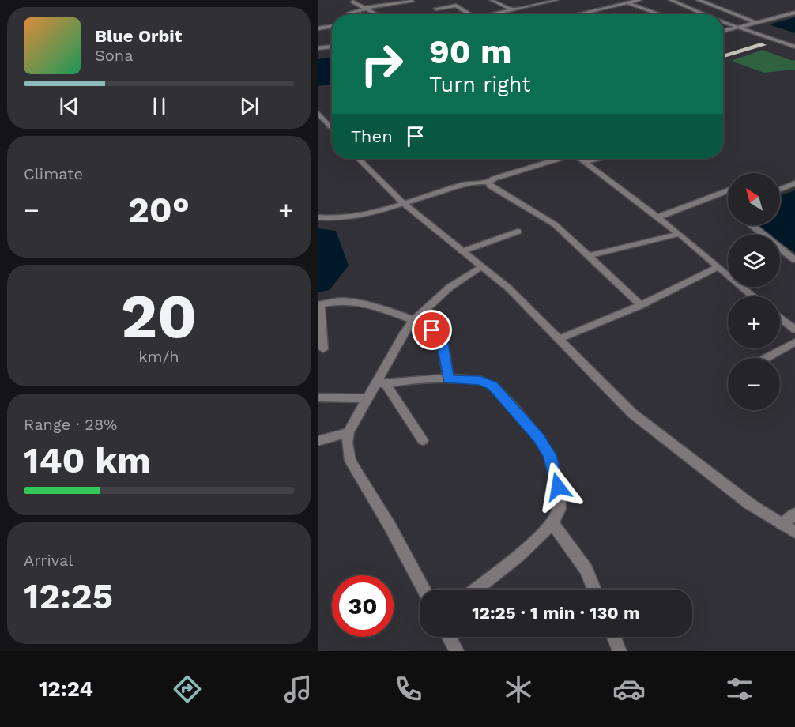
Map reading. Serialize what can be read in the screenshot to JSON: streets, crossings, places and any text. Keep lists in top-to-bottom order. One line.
{"north":"top left","page":{"turn":["90 m","Turn right"],"song":["Blue Orbit","Sona"],"then":"Then","tile":["Climate",["20","km/h"],["Range · 28%","140 km"],["Arrival","12:25"]],"map_buttons":["+","−"],"heat":["−","20°","+"],"limit":"30","trip":"12:25 · 1 min · 130 m","tabs":"12:24"}}
